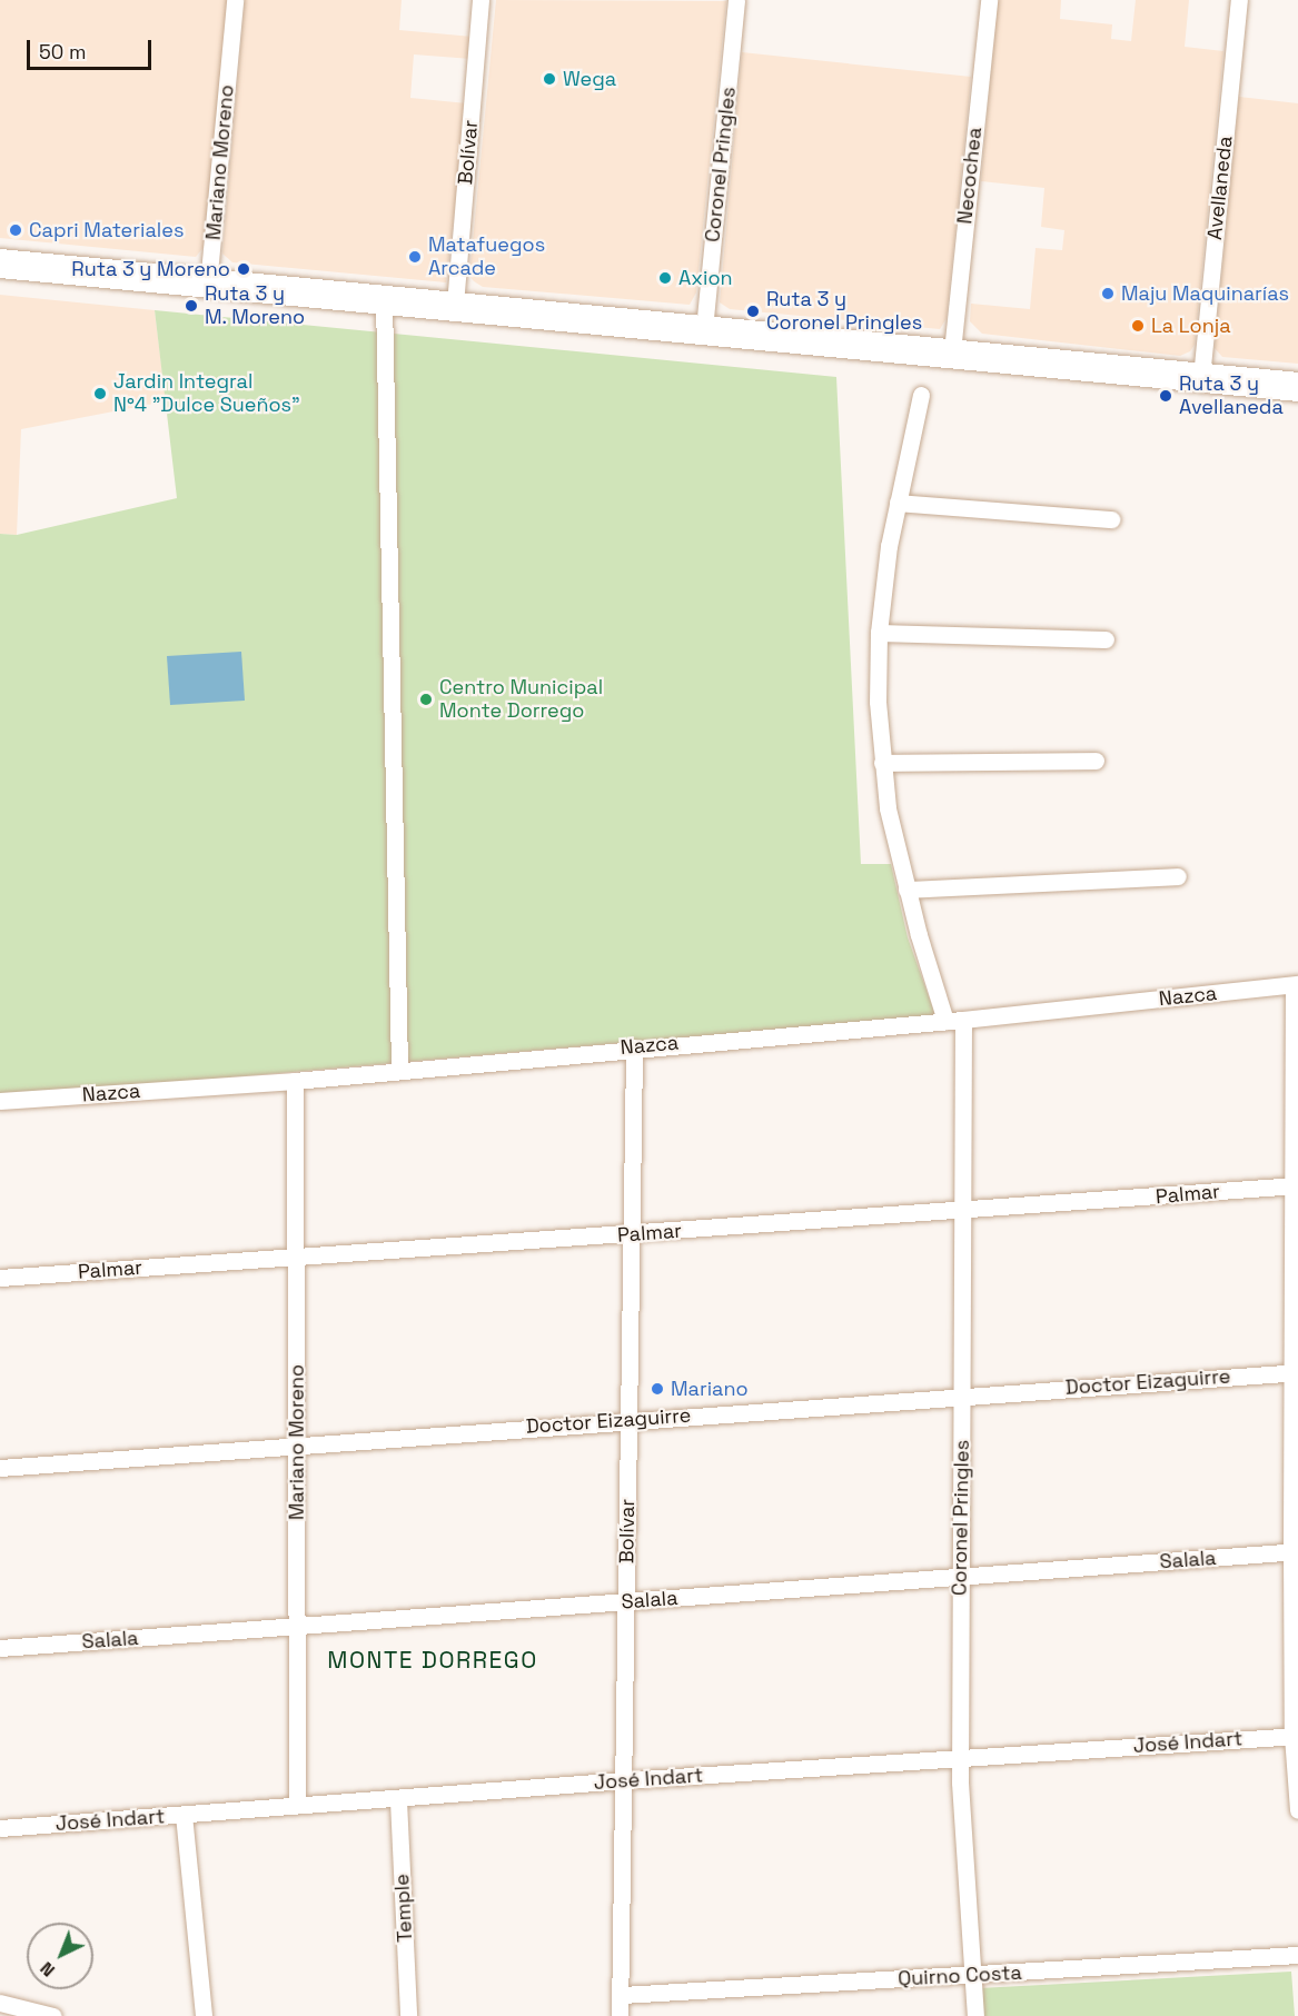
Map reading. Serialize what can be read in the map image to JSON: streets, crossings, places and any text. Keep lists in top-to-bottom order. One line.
{"streets":{"street":["Bolívar","Mariano Moreno","Coronel Pringles","Necochea","Avellaneda","Nazca","Palmar","Doctor Eizaguirre","Salala","José Indart","Temple","Quirno Costa"]},"crossings":[["Bolívar","Nazca"],["Bolívar","Palmar"],["Bolívar","Doctor Eizaguirre"],["Bolívar","Salala"],["Bolívar","José Indart"],["Bolívar","Quirno Costa"],["Mariano Moreno","Nazca"],["Mariano Moreno","Palmar"],["Mariano Moreno","Doctor Eizaguirre"],["Mariano Moreno","Salala"],["Mariano Moreno","José Indart"],["Coronel Pringles","Nazca"],["Coronel Pringles","Palmar"],["Coronel Pringles","Doctor Eizaguirre"],["Coronel Pringles","Salala"],["Coronel Pringles","José Indart"],["Coronel Pringles","Quirno Costa"],["José Indart","Temple"]],"districts":["MONTE DORREGO"],"places":["Wega","Capri Materiales","Matafuegos Arcade","Ruta 3 y Moreno","Axion","Maju Maquinarías","Ruta 3 y M. Moreno","Ruta 3 y Coronel Pringles","La Lonja","Jardin Integral N°4 \"Dulce Sueños\"","Ruta 3 y Avellaneda","Centro Municipal Monte Dorrego","Mariano"],"scale_bar":"50 m","north":"bottom left"}
